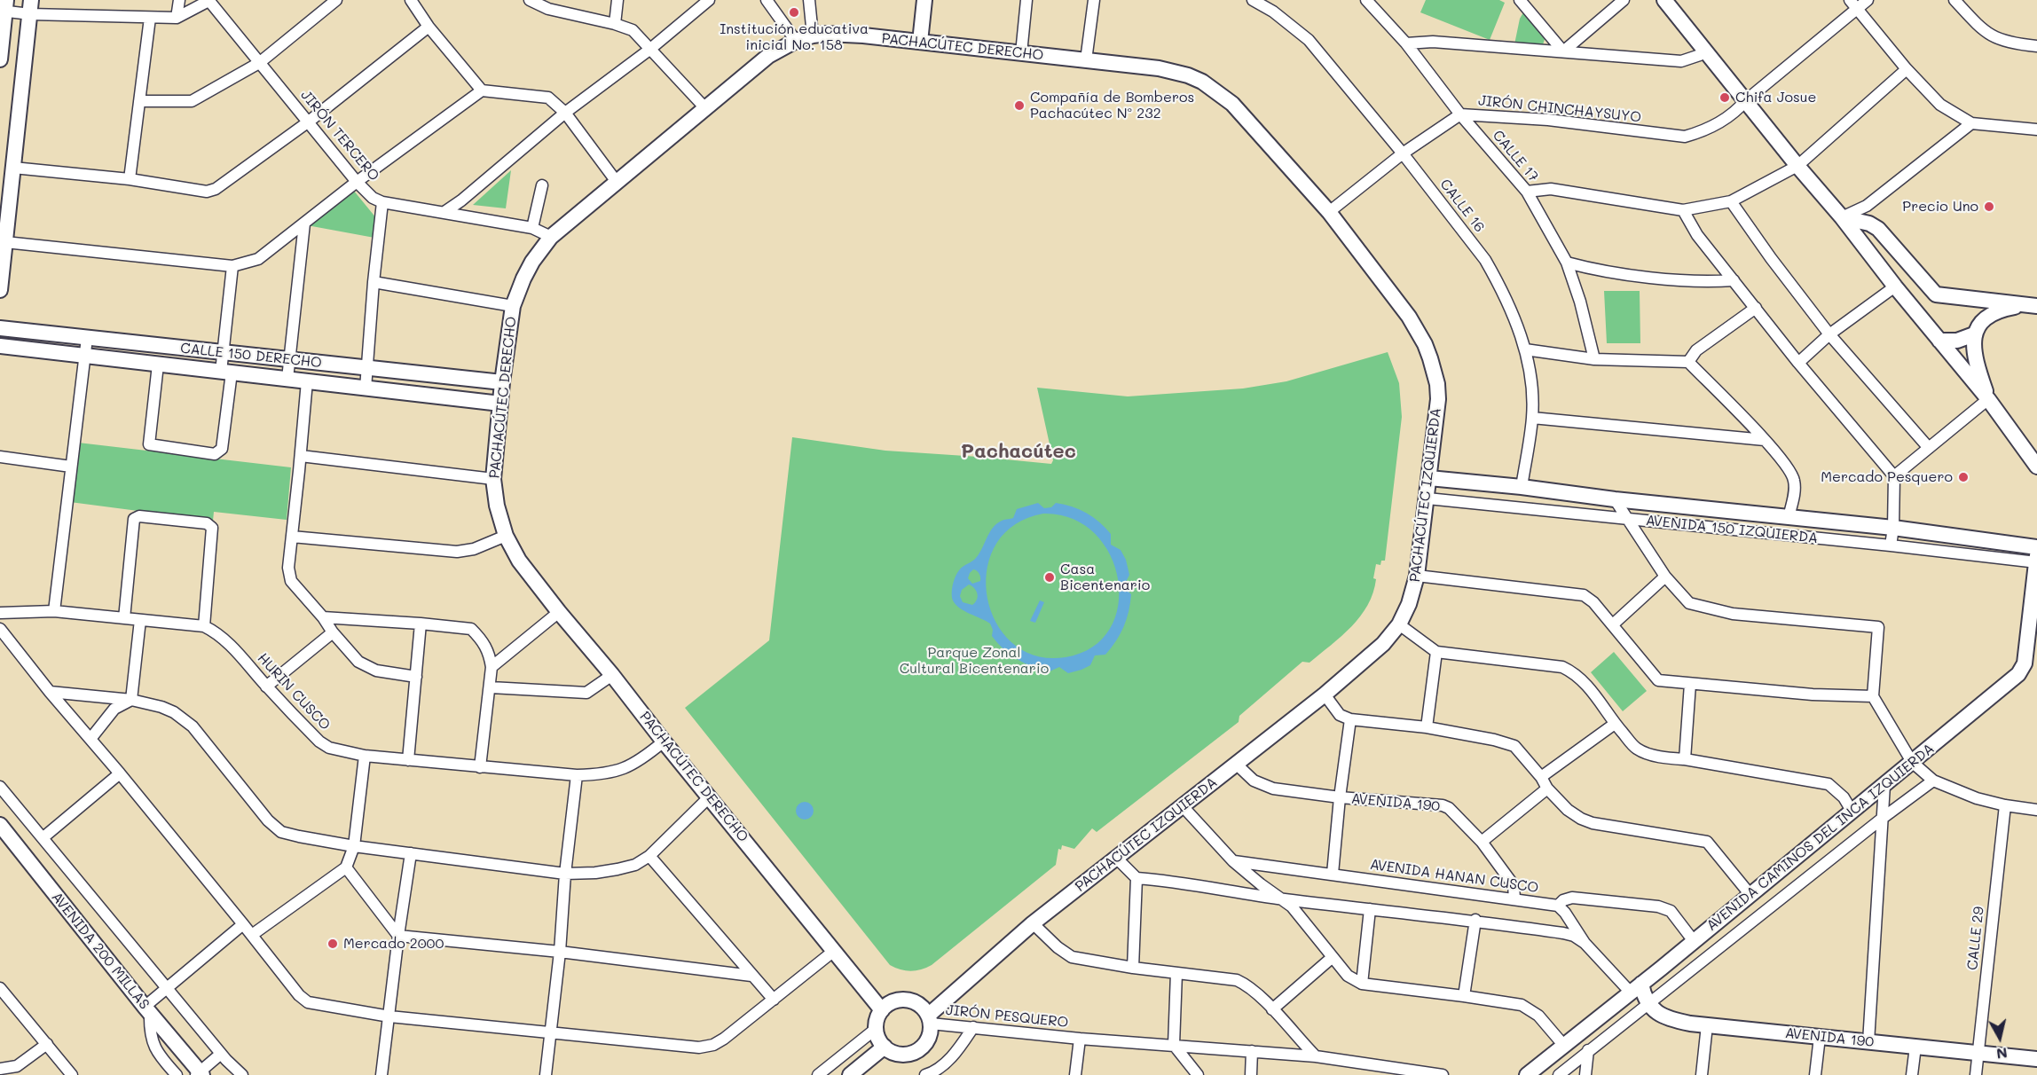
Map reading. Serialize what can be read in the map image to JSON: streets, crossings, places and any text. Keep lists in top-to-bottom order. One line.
{"streets":{"street":["PACHACÚTEC DERECHO","JIRÓN CHINCHAYSUYO","JIRÓN TERCERO","CALLE 17","CALLE 16","CALLE 150 DERECHO","PACHACÚTEC IZQUIERDA","AVENIDA 150 IZQUIERDA","HURIN CUSCO","AVENIDA 190","AVENIDA CAMINOS DEL INCA IZQUIERDA","AVENIDA HANAN CUSCO","CALLE 29","AVENIDA 200 MILLAS","JIRÓN PESQUERO"]},"crossings":[["PACHACÚTEC DERECHO","JIRÓN TERCERO"],["PACHACÚTEC DERECHO","CALLE 150 DERECHO"],["PACHACÚTEC DERECHO","PACHACÚTEC IZQUIERDA"],["PACHACÚTEC DERECHO","HURIN CUSCO"],["PACHACÚTEC DERECHO","JIRÓN PESQUERO"],["JIRÓN CHINCHAYSUYO","CALLE 17"],["JIRÓN CHINCHAYSUYO","CALLE 16"],["JIRÓN CHINCHAYSUYO","PACHACÚTEC IZQUIERDA"],["CALLE 16","AVENIDA 150 IZQUIERDA"],["PACHACÚTEC IZQUIERDA","AVENIDA 150 IZQUIERDA"],["PACHACÚTEC IZQUIERDA","AVENIDA 190"],["PACHACÚTEC IZQUIERDA","JIRÓN PESQUERO"],["AVENIDA 150 IZQUIERDA","AVENIDA CAMINOS DEL INCA IZQUIERDA"],["AVENIDA 190","AVENIDA CAMINOS DEL INCA IZQUIERDA"],["AVENIDA 190","AVENIDA HANAN CUSCO"],["AVENIDA 190","CALLE 29"]],"districts":["Pachacútec"],"parks":["Parque Zonal Cultural Bicentenario"],"places":["Institución educativa inicial No. 158","Chifa Josue","Compañía de Bomberos Pachacútec Nº 232","Precio Uno","Mercado Pesquero","Casa Bicentenario","Mercado 2000"],"north":"bottom"}
